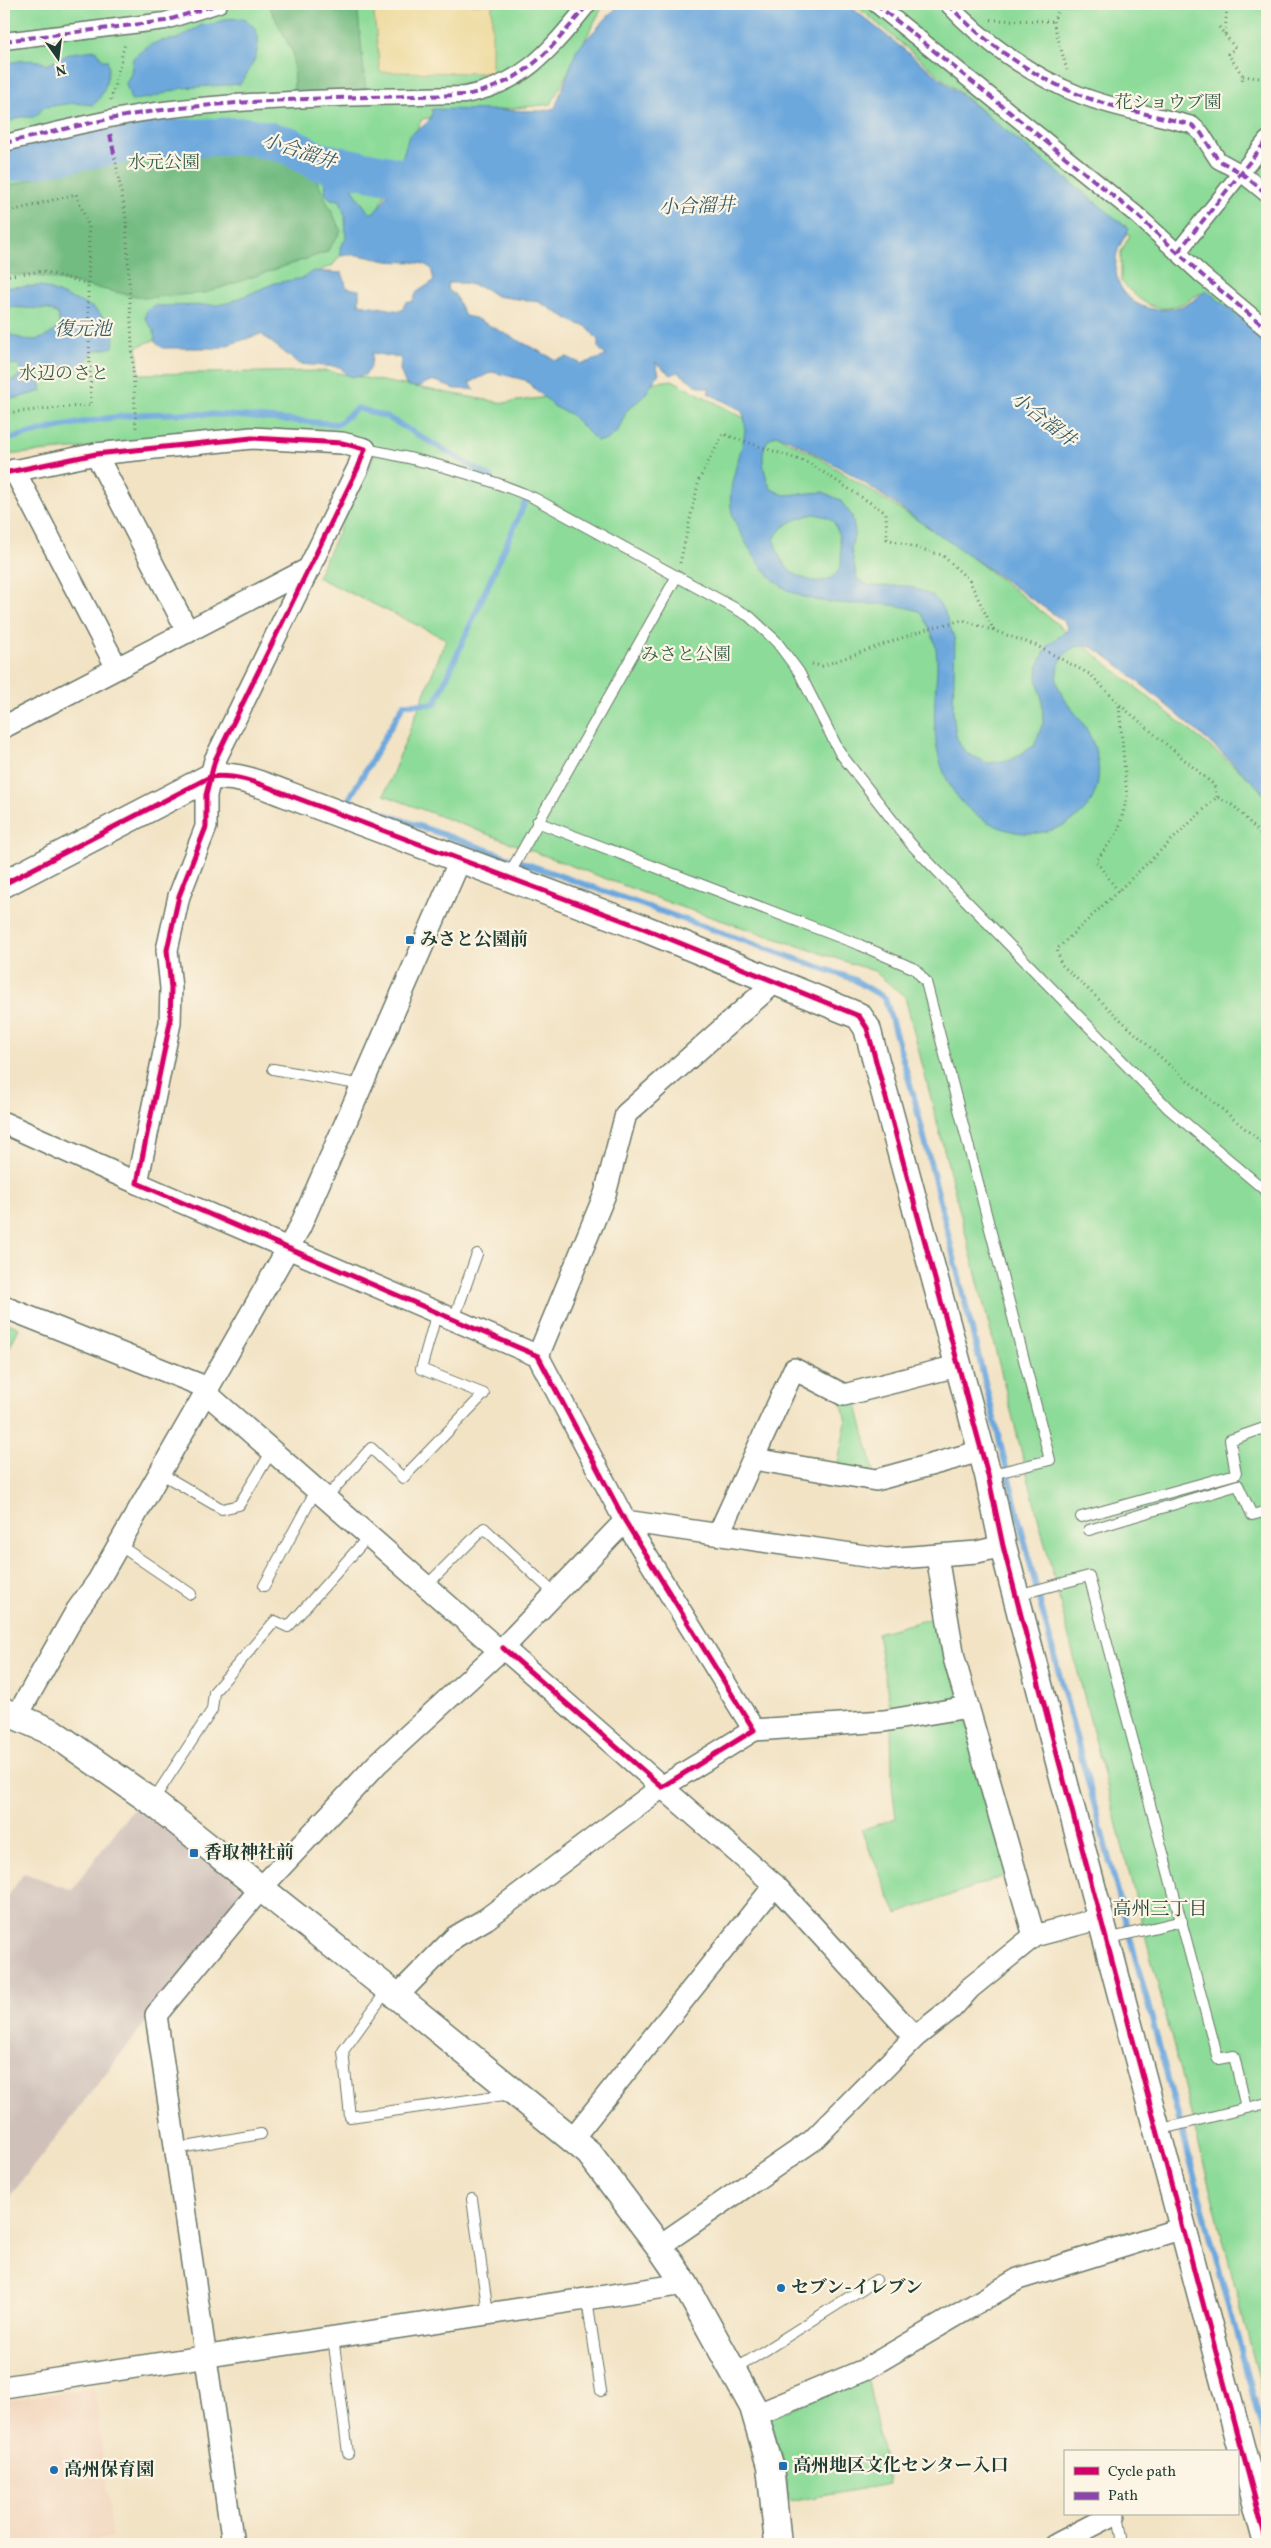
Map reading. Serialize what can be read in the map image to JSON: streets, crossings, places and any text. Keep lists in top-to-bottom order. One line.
{"districts":["高州三丁目"],"water":["小合溜井","復元池"],"parks":["花ショウブ園","水元公園","水辺のさと","みさと公園"],"places":{"transit":["みさと公園前","香取神社前","高州地区文化センター入口"],"other":["セブン-イレブン","高州保育園"]},"legend":["Cycle path","Path"],"north":"bottom"}
